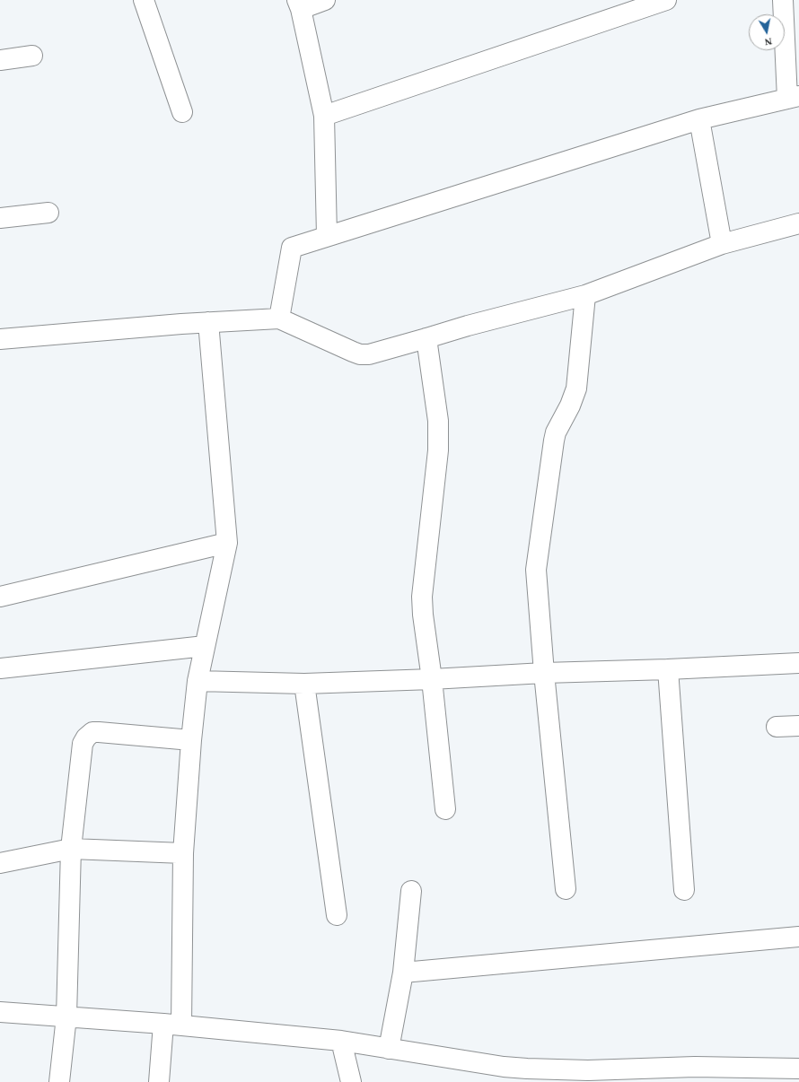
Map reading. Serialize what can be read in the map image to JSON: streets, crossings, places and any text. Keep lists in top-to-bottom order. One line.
{"north":"bottom"}
